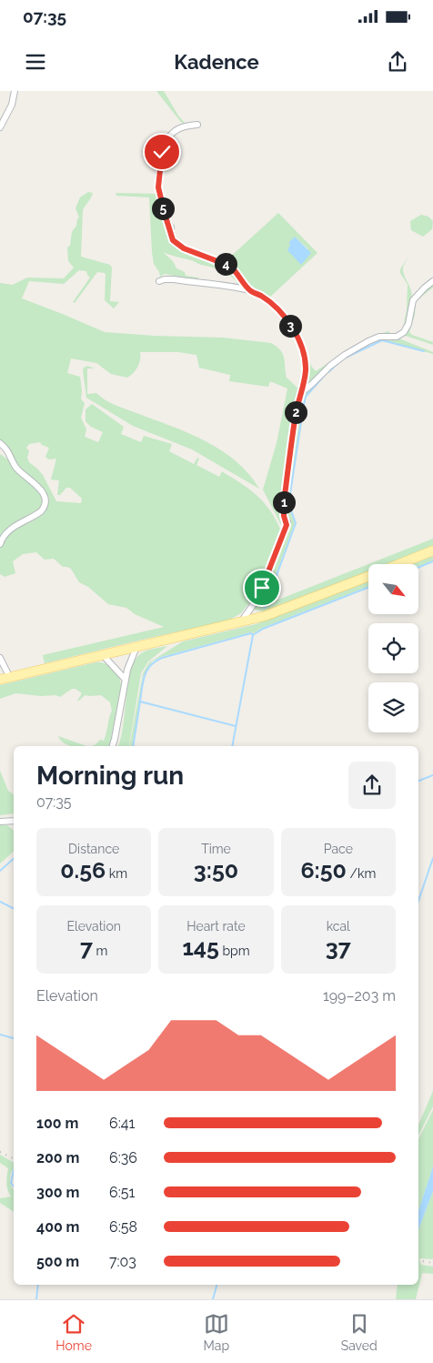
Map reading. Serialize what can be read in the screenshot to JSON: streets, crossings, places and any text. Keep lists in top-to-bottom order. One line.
{"north":"bottom right","page":{"status":"07:35","header":"Kadence","pins":["5","4","3","2","1"],"heading":["Morning run","07:35"],"stats":[["Distance","0.56 km"],["Time","3:50"],["Pace","6:50 /km"],["Elevation","7 m"],["Heart rate","145 bpm"],["kcal","37"]],"chart":["Elevation","199–203 m"],"list":[{"name":"100 m","note":"6:41"},{"name":"200 m","note":"6:36"},{"name":"300 m","note":"6:51"},{"name":"400 m","note":"6:58"},{"name":"500 m","note":"7:03"}],"tabs":["Home","Map","Saved"]}}
